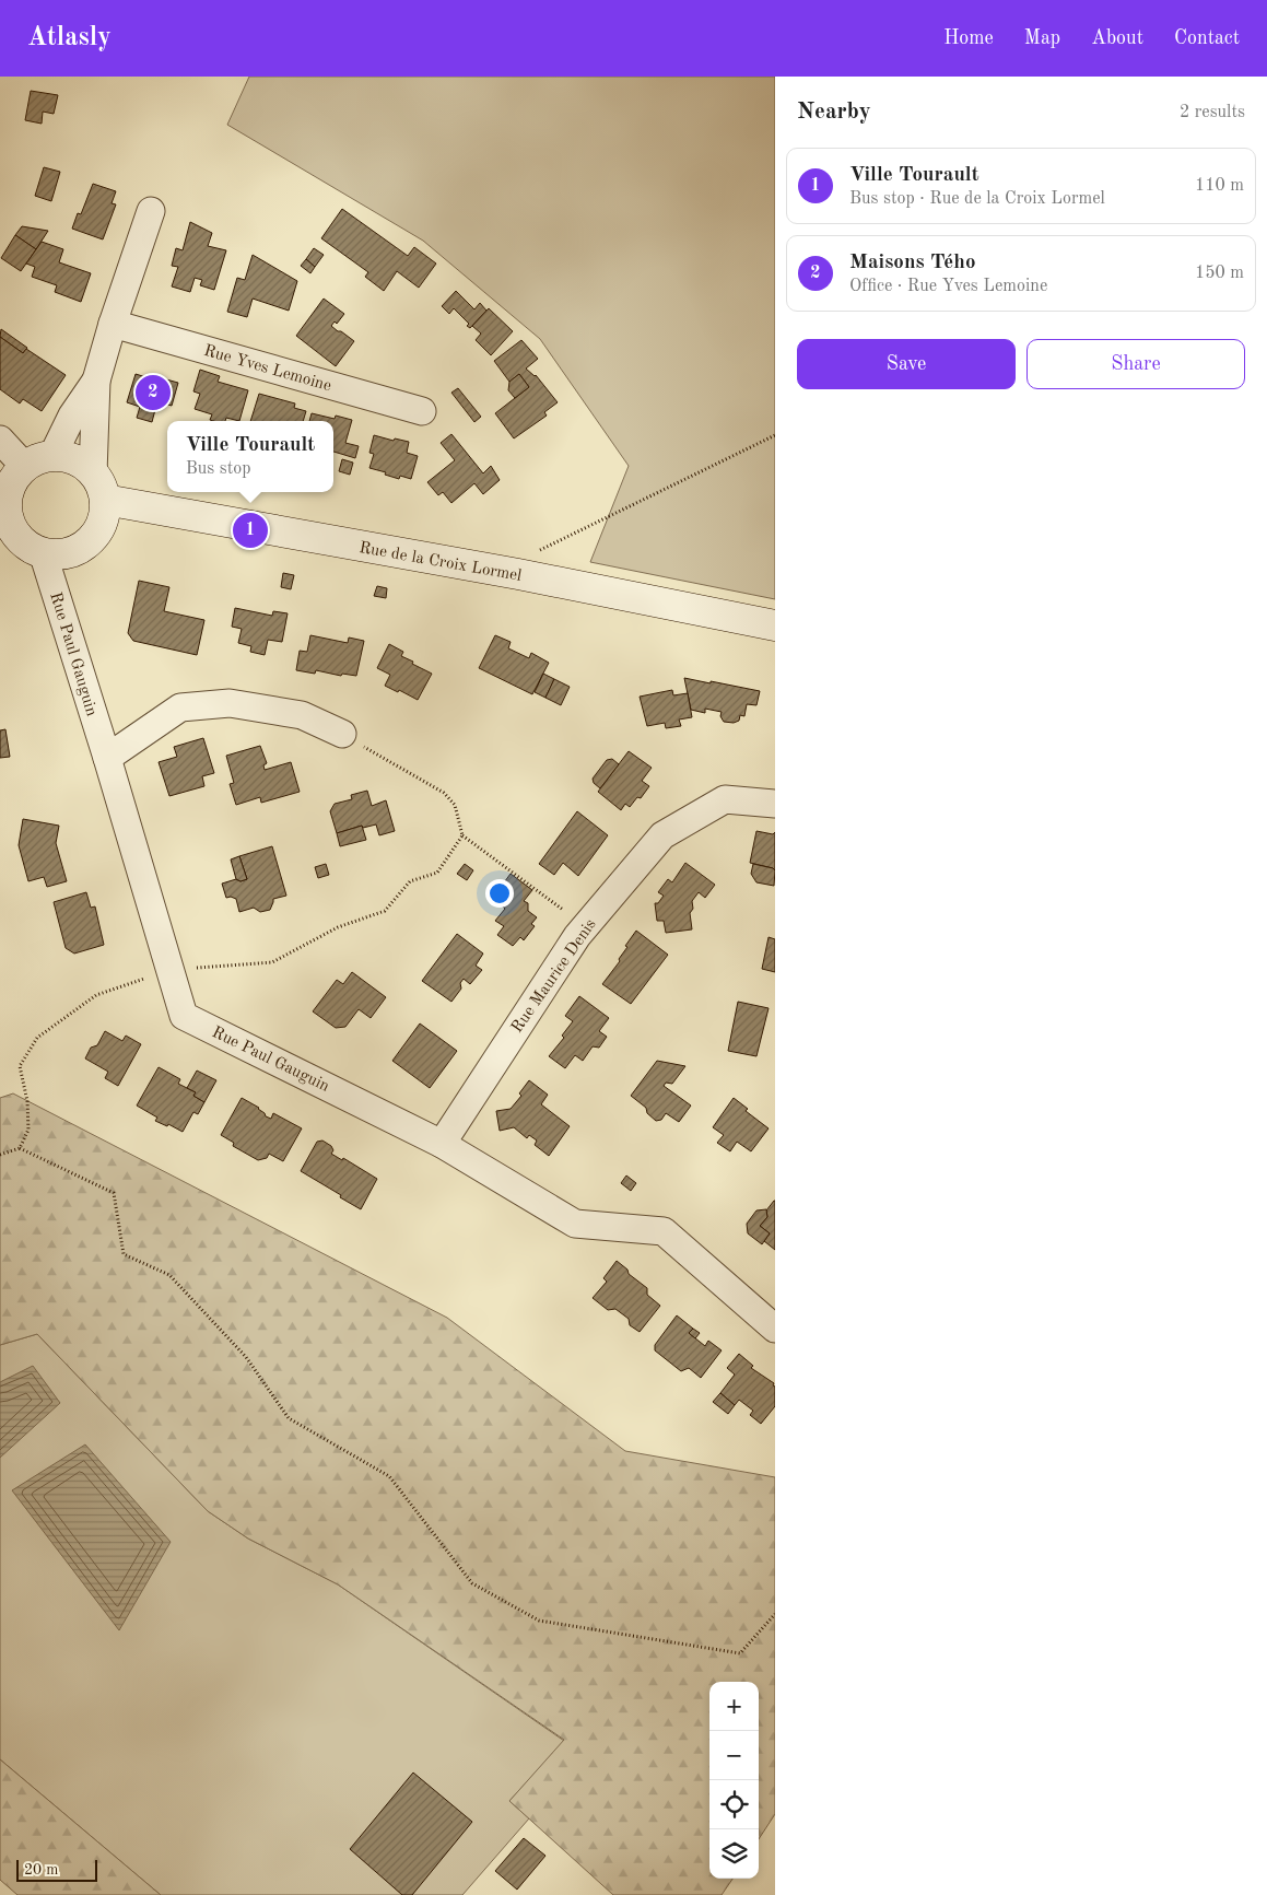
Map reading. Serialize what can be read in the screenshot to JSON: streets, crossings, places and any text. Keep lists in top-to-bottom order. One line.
{"streets":{"street":["Rue Yves Lemoine","Rue de la Croix Lormel","Rue Paul Gauguin","Rue Maurice Denis"]},"crossings":[["Rue de la Croix Lormel","Rue Paul Gauguin"],["Rue Paul Gauguin","Rue Maurice Denis"]],"scale_bar":"20 m","page":{"header":"Atlasly","nav":["Home","Map","About","Contact"],"heading":["Nearby","2 results"],"list":[{"mark":"1","name":"Ville Tourault","note":"Bus stop · Rue de la Croix Lormel","value":"110 m"},{"mark":"2","name":"Maisons Tého","note":"Office · Rue Yves Lemoine","value":"150 m"}],"buttons":["Save","Share"],"pins":["2","1"],"popup":["Ville Tourault","Bus stop"],"map_buttons":["+","−"],"scale":"20 m"}}
